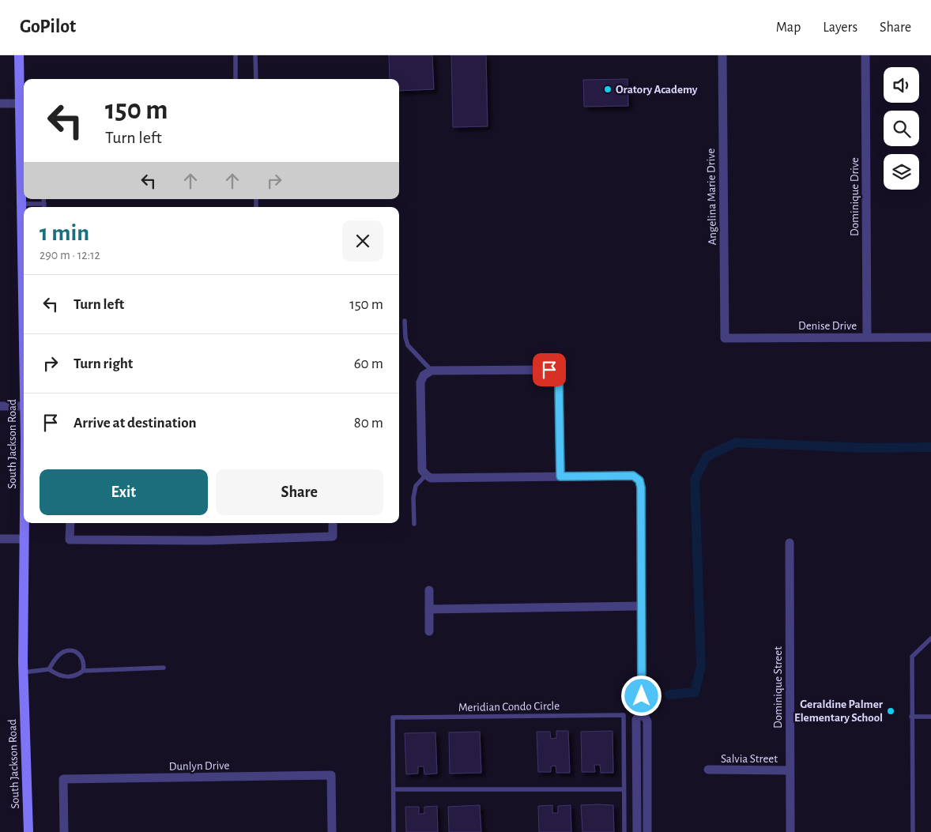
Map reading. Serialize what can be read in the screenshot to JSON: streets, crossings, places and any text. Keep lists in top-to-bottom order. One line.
{"streets":{"main road":["South Jackson Road"],"street":["Angelina Marie Drive","Dominique Drive","Denise Drive","Dominique Street","Salvia Street","Dunlyn Drive"],"lane":["Meridian Condo Circle"]},"crossings":[["Angelina Marie Drive","Denise Drive"],["Dominique Drive","Denise Drive"],["Dominique Street","Salvia Street"]],"places":["Oratory Academy","Geraldine Palmer Elementary School"],"page":{"header":"GoPilot","nav":["Map","Layers","Share"],"turn":["150 m","Turn left"],"heading":["1 min","290 m · 12:12"],"list":[{"name":"Turn left","value":"150 m"},{"name":"Turn right","value":"60 m"},{"name":"Arrive at destination","value":"80 m"}],"buttons":["Exit","Share"]}}
